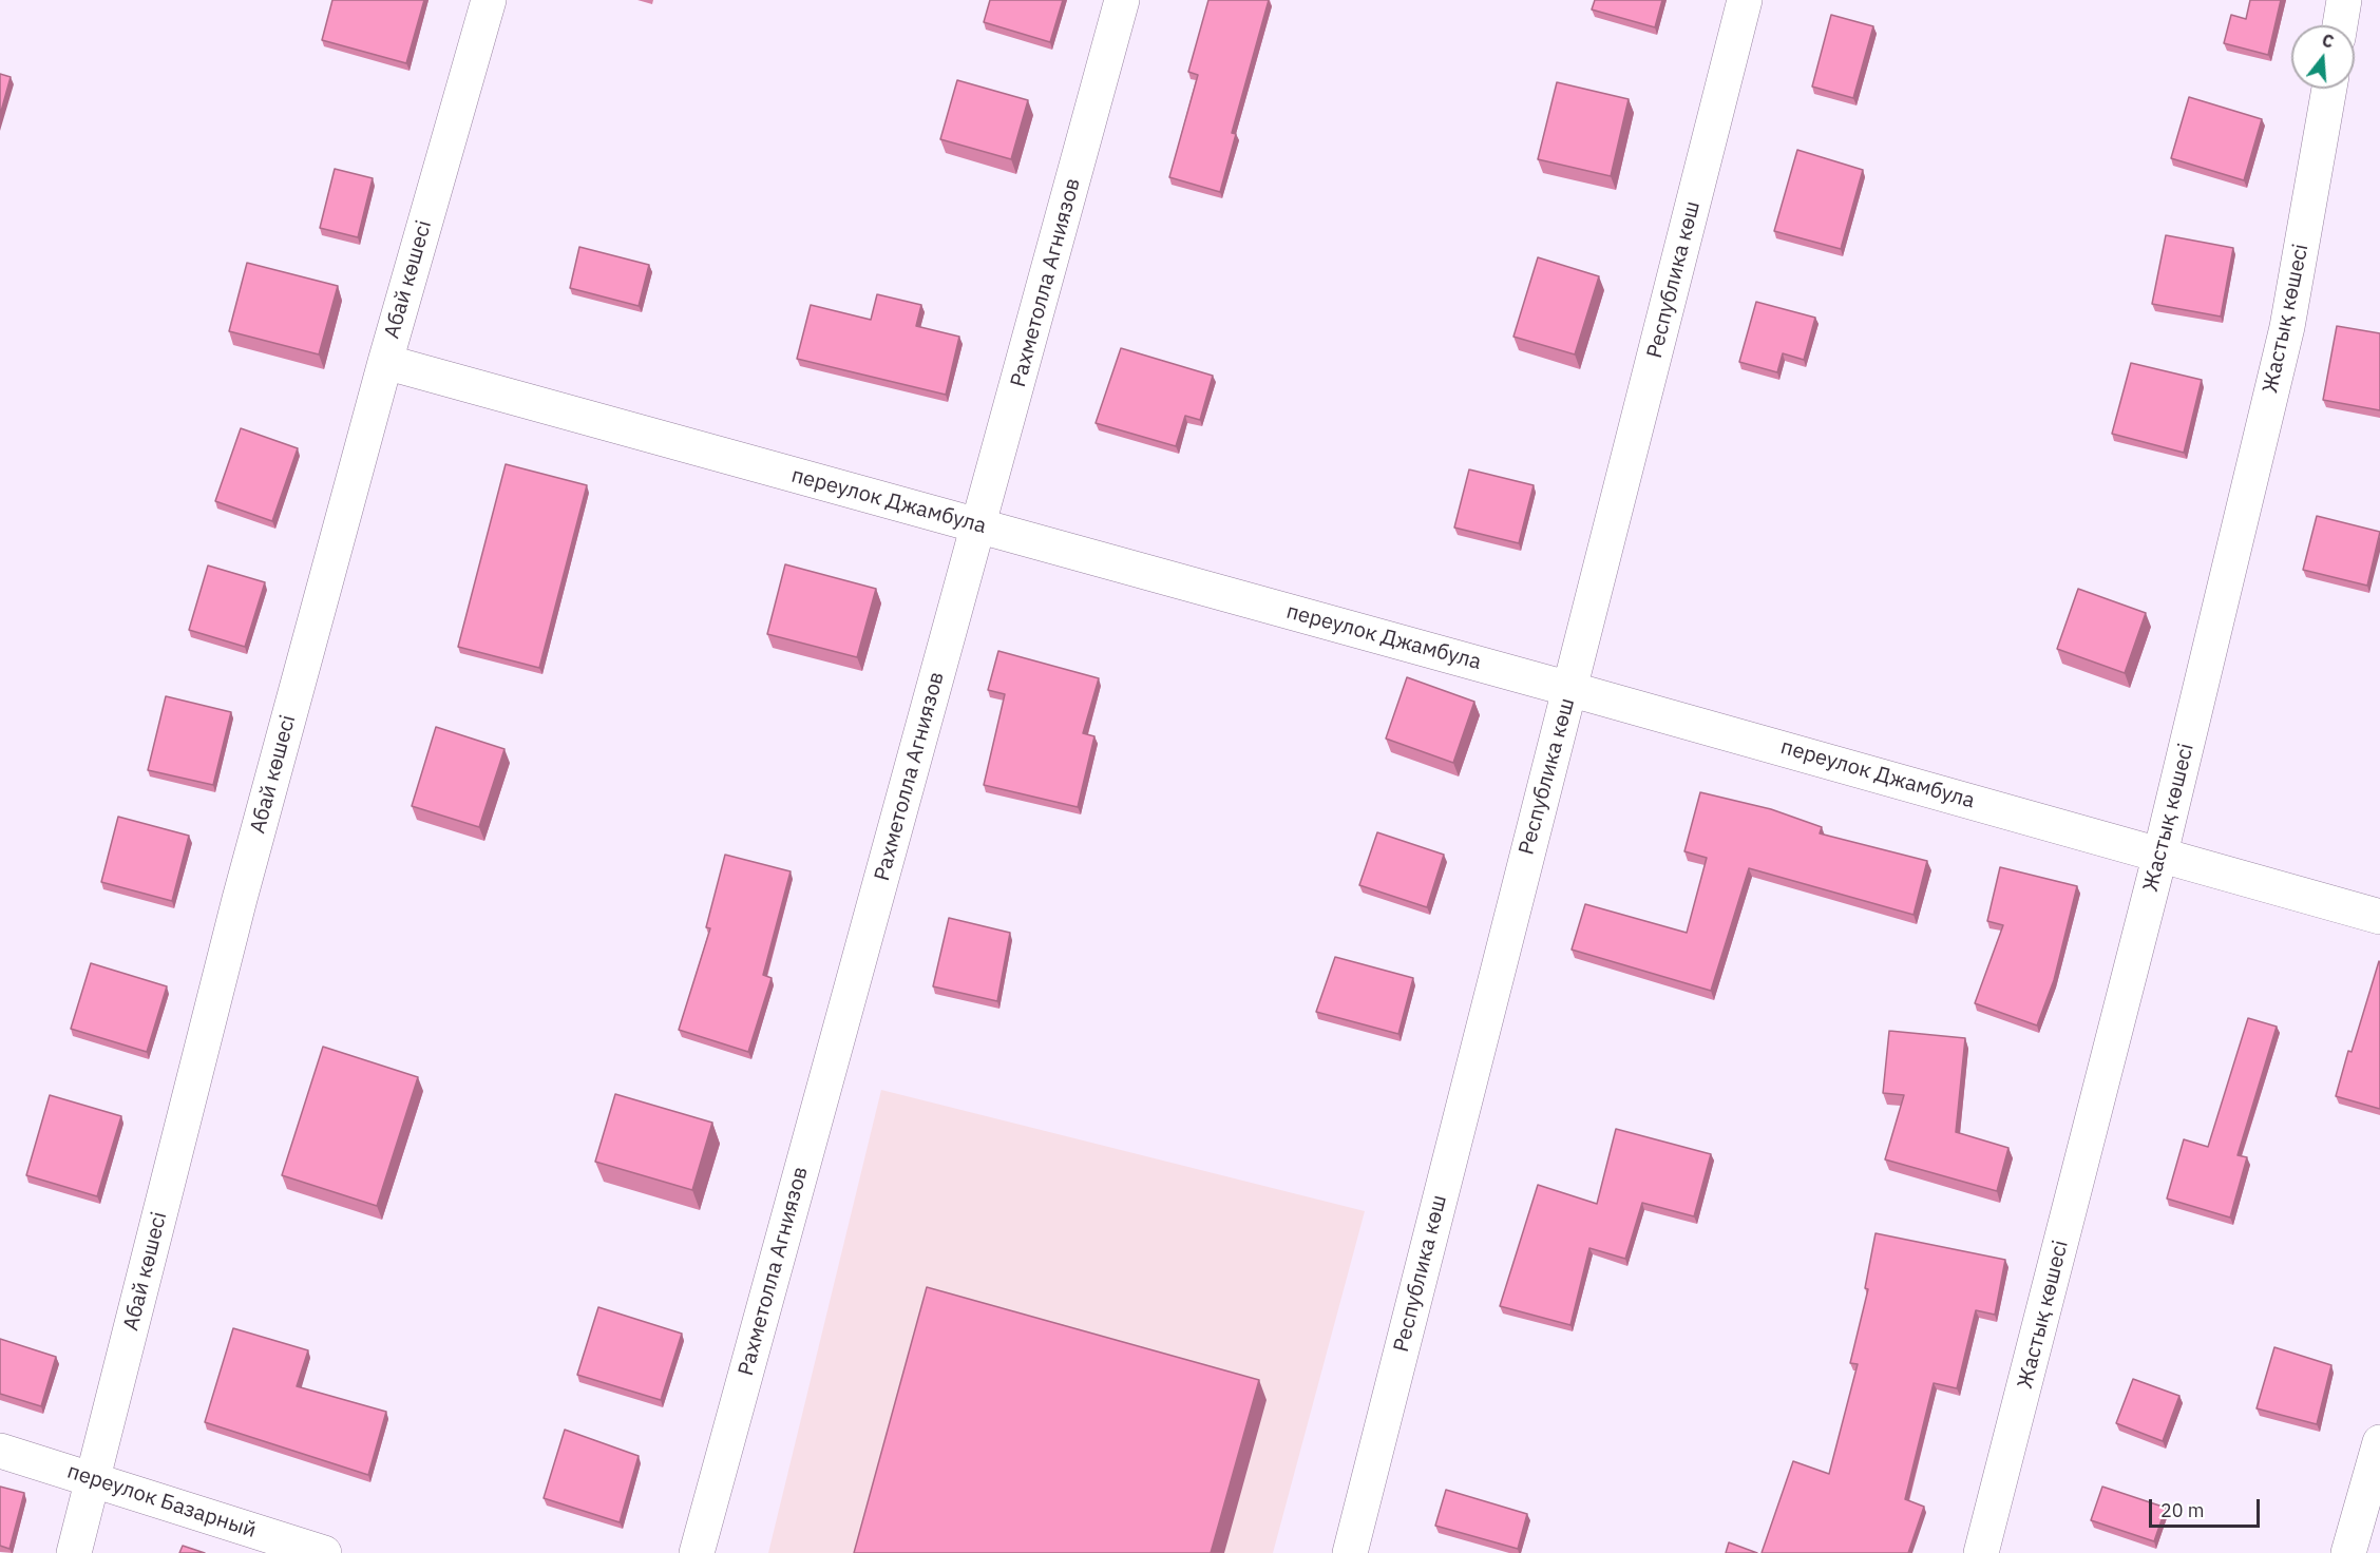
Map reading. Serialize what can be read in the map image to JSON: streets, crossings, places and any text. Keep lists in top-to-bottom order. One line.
{"streets":{"street":["Абай көшесі","Республика көш","Рахметолла Агниязов","Жастық көшесі","переулок Джамбула","переулок Базарный"]},"crossings":[["Абай көшесі","переулок Джамбула"],["Абай көшесі","переулок Базарный"],["Республика көш","переулок Джамбула"],["Рахметолла Агниязов","переулок Джамбула"],["Жастық көшесі","переулок Джамбула"]],"scale_bar":"20 m","north":"top"}
